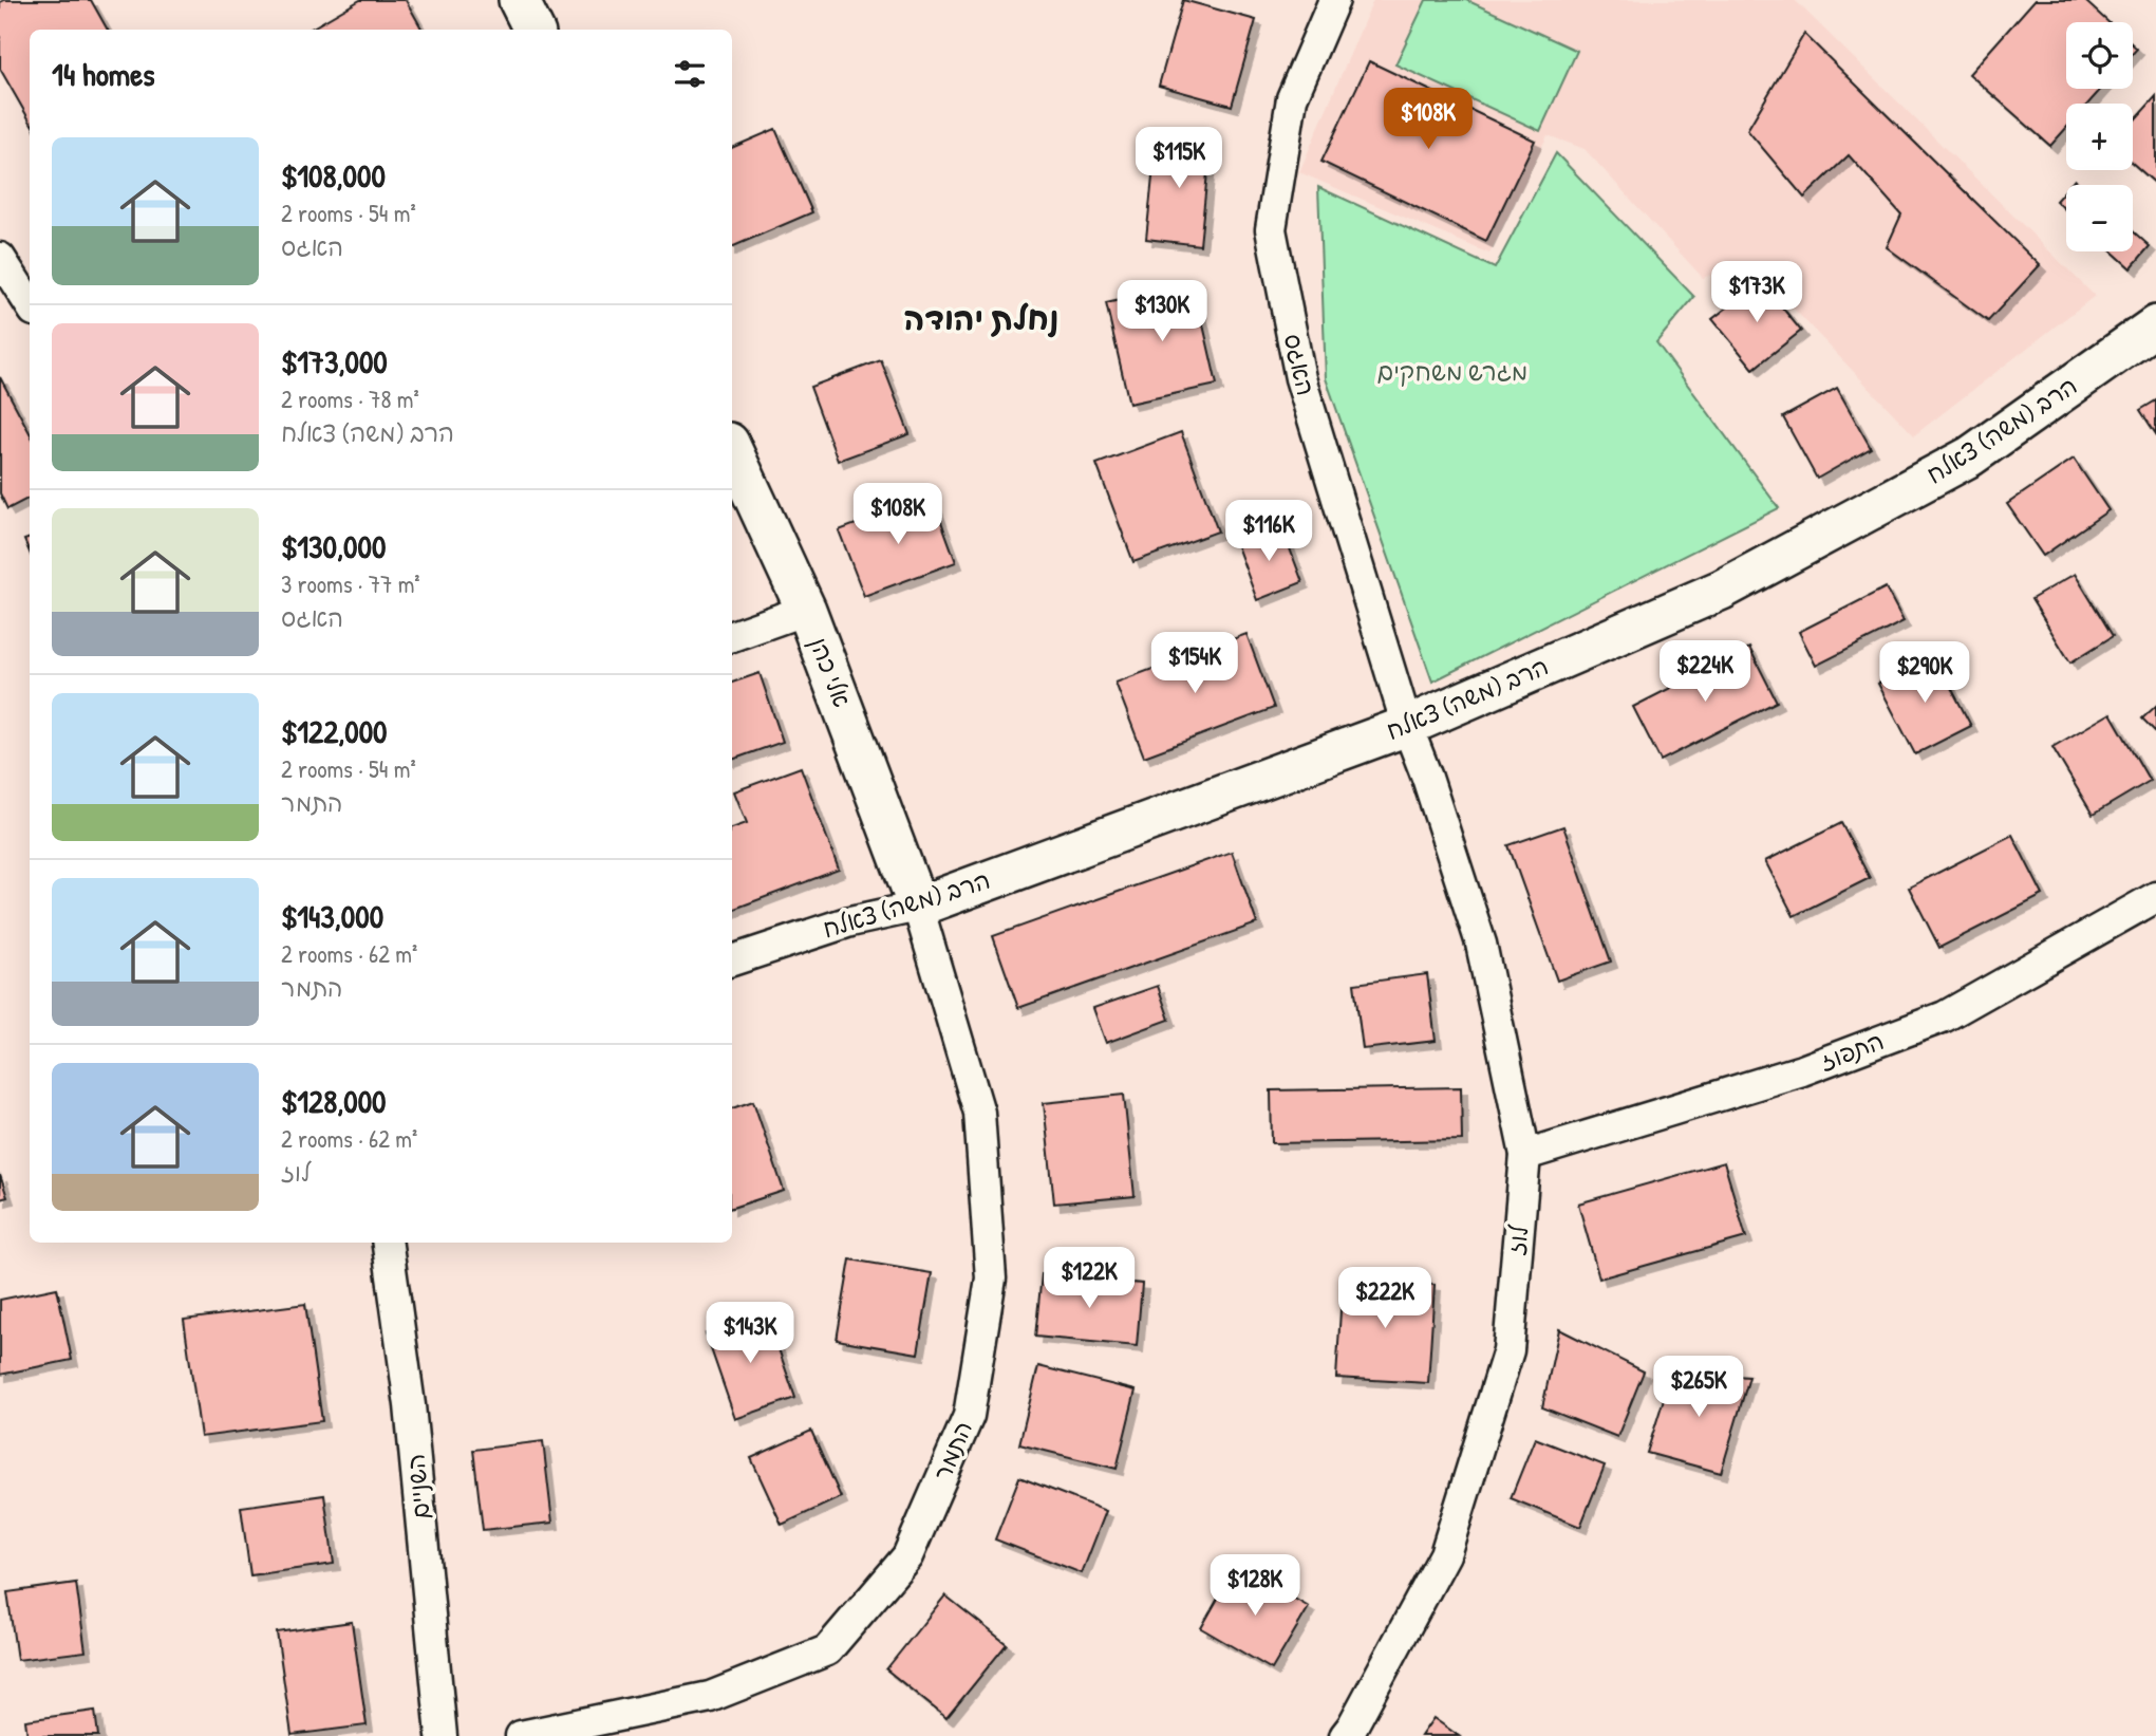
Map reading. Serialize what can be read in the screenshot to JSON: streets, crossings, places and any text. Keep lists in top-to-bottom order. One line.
{"streets":{"street":["האגס","הרב (משה) צאלח","אלי כהן","התפוז","לוז","התמר","השניים"]},"crossings":[["האגס","הרב (משה) צאלח"],["האגס","לוז"],["הרב (משה) צאלח","אלי כהן"],["הרב (משה) צאלח","לוז"],["הרב (משה) צאלח","התמר"],["אלי כהן","התמר"],["התפוז","לוז"]],"districts":["נחלת יהודה"],"parks":["מגרש משחקים"],"page":{"map_buttons":["+","−"],"heading":"14 homes","price":["$108K","$115K","$173K","$130K","$108K","$116K","$154K","$224K","$290K","$122K","$222K","$143K","$265K","$128K"],"list":[{"name":"$108,000","note":"2 rooms · 54 m² · האגס"},{"name":"$173,000","note":"2 rooms · 78 m² · הרב (משה) צאלח"},{"name":"$130,000","note":"3 rooms · 77 m² · האגס"},{"name":"$122,000","note":"2 rooms · 54 m² · התמר"},{"name":"$143,000","note":"2 rooms · 62 m² · התמר"},{"name":"$128,000","note":"2 rooms · 62 m² · לוז"}]}}
